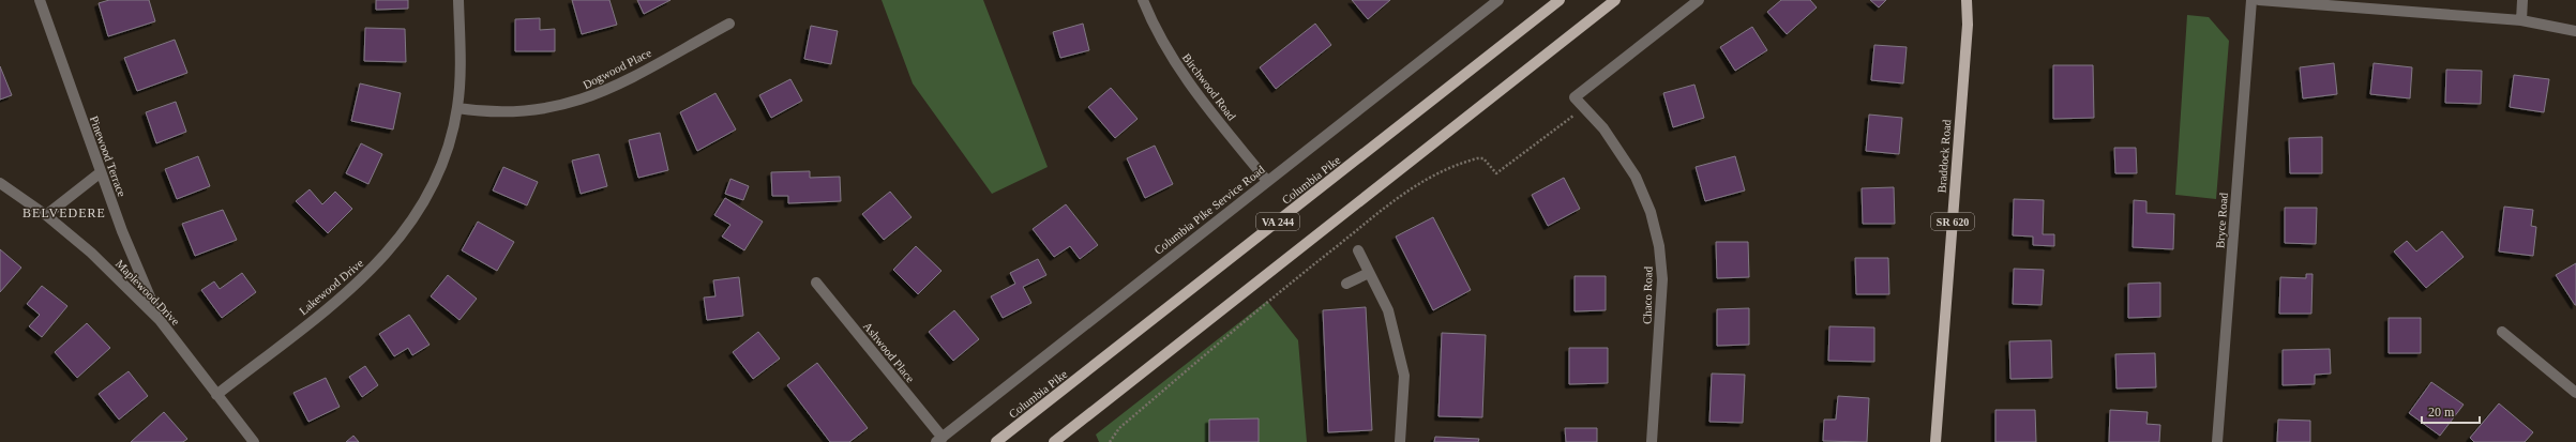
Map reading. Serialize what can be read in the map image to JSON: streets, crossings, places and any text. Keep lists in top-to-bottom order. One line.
{"streets":{"main road":["Braddock Road","Columbia Pike","VA 244","SR 620"],"street":["Dogwood Place","Birchwood Road","Pinewood Terrace","Columbia Pike Service Road","Bryce Road","Lakewood Drive","Maplewood Drive","Chaco Road","Ashwood Place"]},"crossings":[["Dogwood Place","Lakewood Drive"],["Birchwood Road","Columbia Pike Service Road"],["Pinewood Terrace","Maplewood Drive"],["Columbia Pike Service Road","Ashwood Place"],["Lakewood Drive","Maplewood Drive"]],"districts":["BELVEDERE"],"scale_bar":"20 m"}
